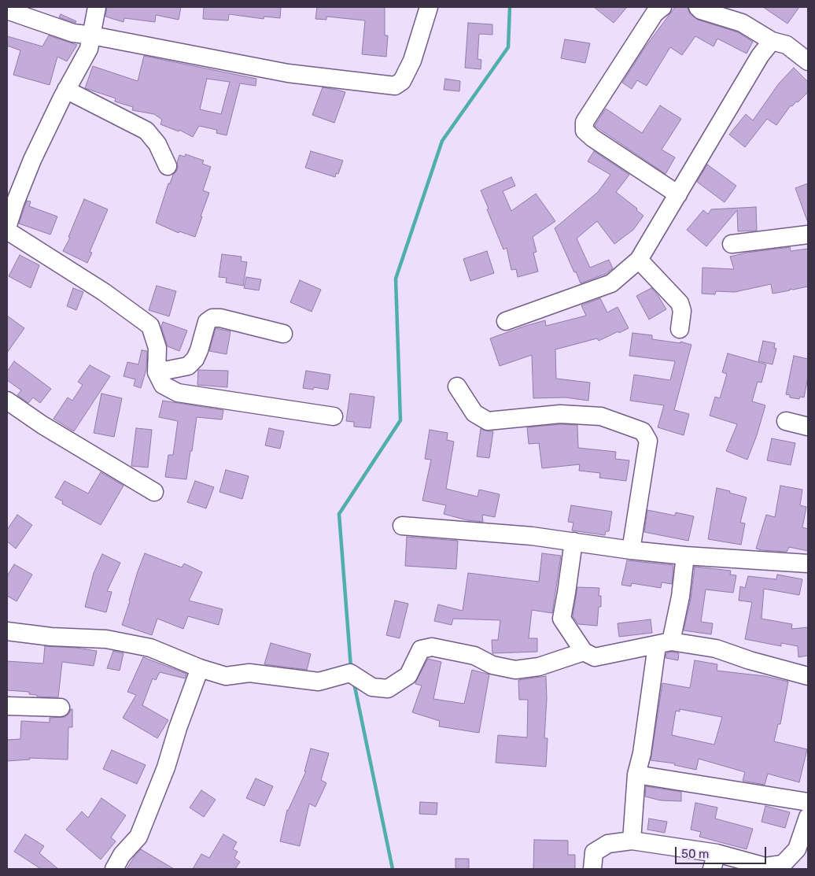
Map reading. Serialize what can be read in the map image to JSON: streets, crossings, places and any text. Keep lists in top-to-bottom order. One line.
{"scale_bar":"50 m"}
